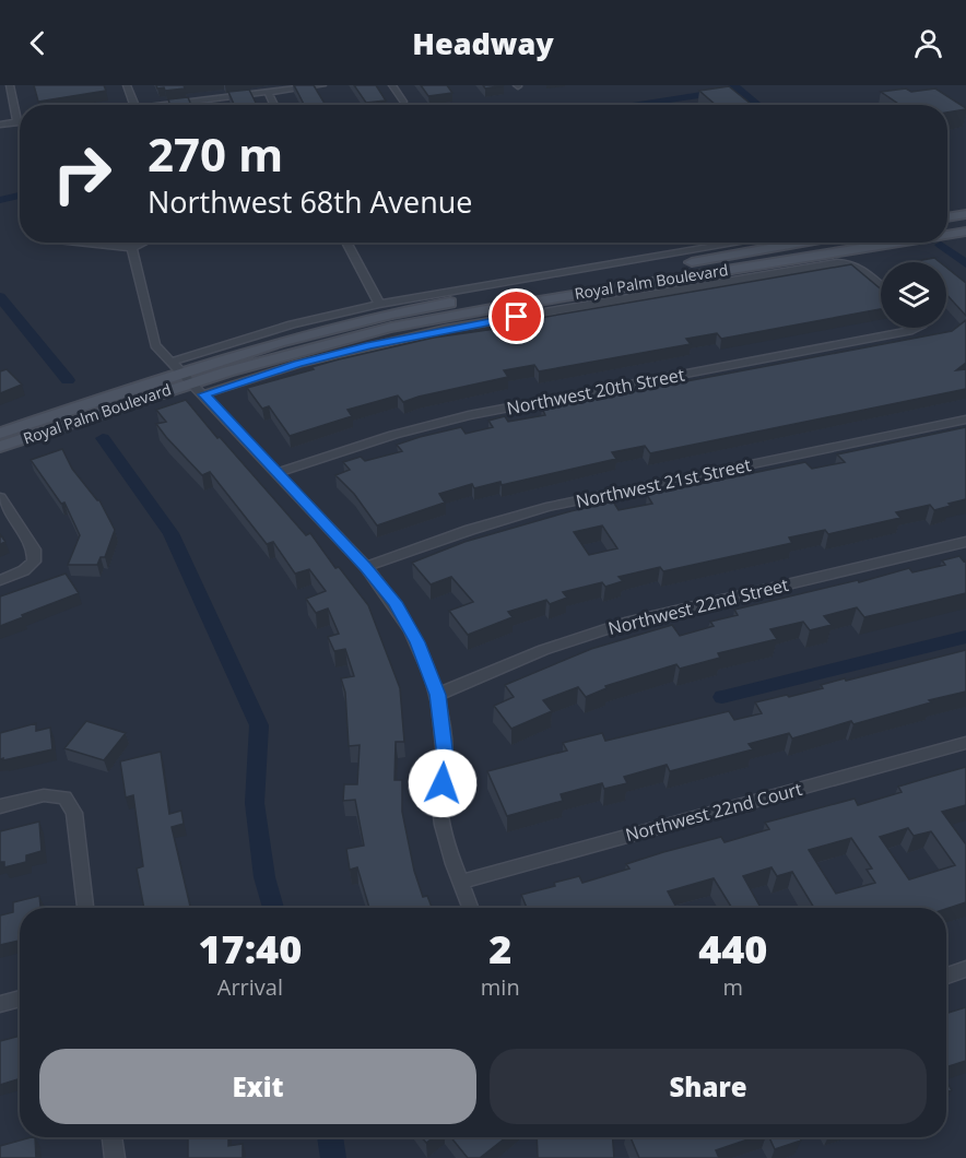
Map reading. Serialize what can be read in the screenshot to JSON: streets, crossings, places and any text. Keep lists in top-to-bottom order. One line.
{"streets":{"main road":["Royal Palm Boulevard"],"street":["Northwest 20th Street","Northwest 21st Street","Northwest 22nd Street","Northwest 22nd Court"]},"page":{"header":"Headway","turn":["270 m","Northwest 68th Avenue"],"eta":["17:40","Arrival","2","min","440","m"],"buttons":["Exit","Share"]}}
